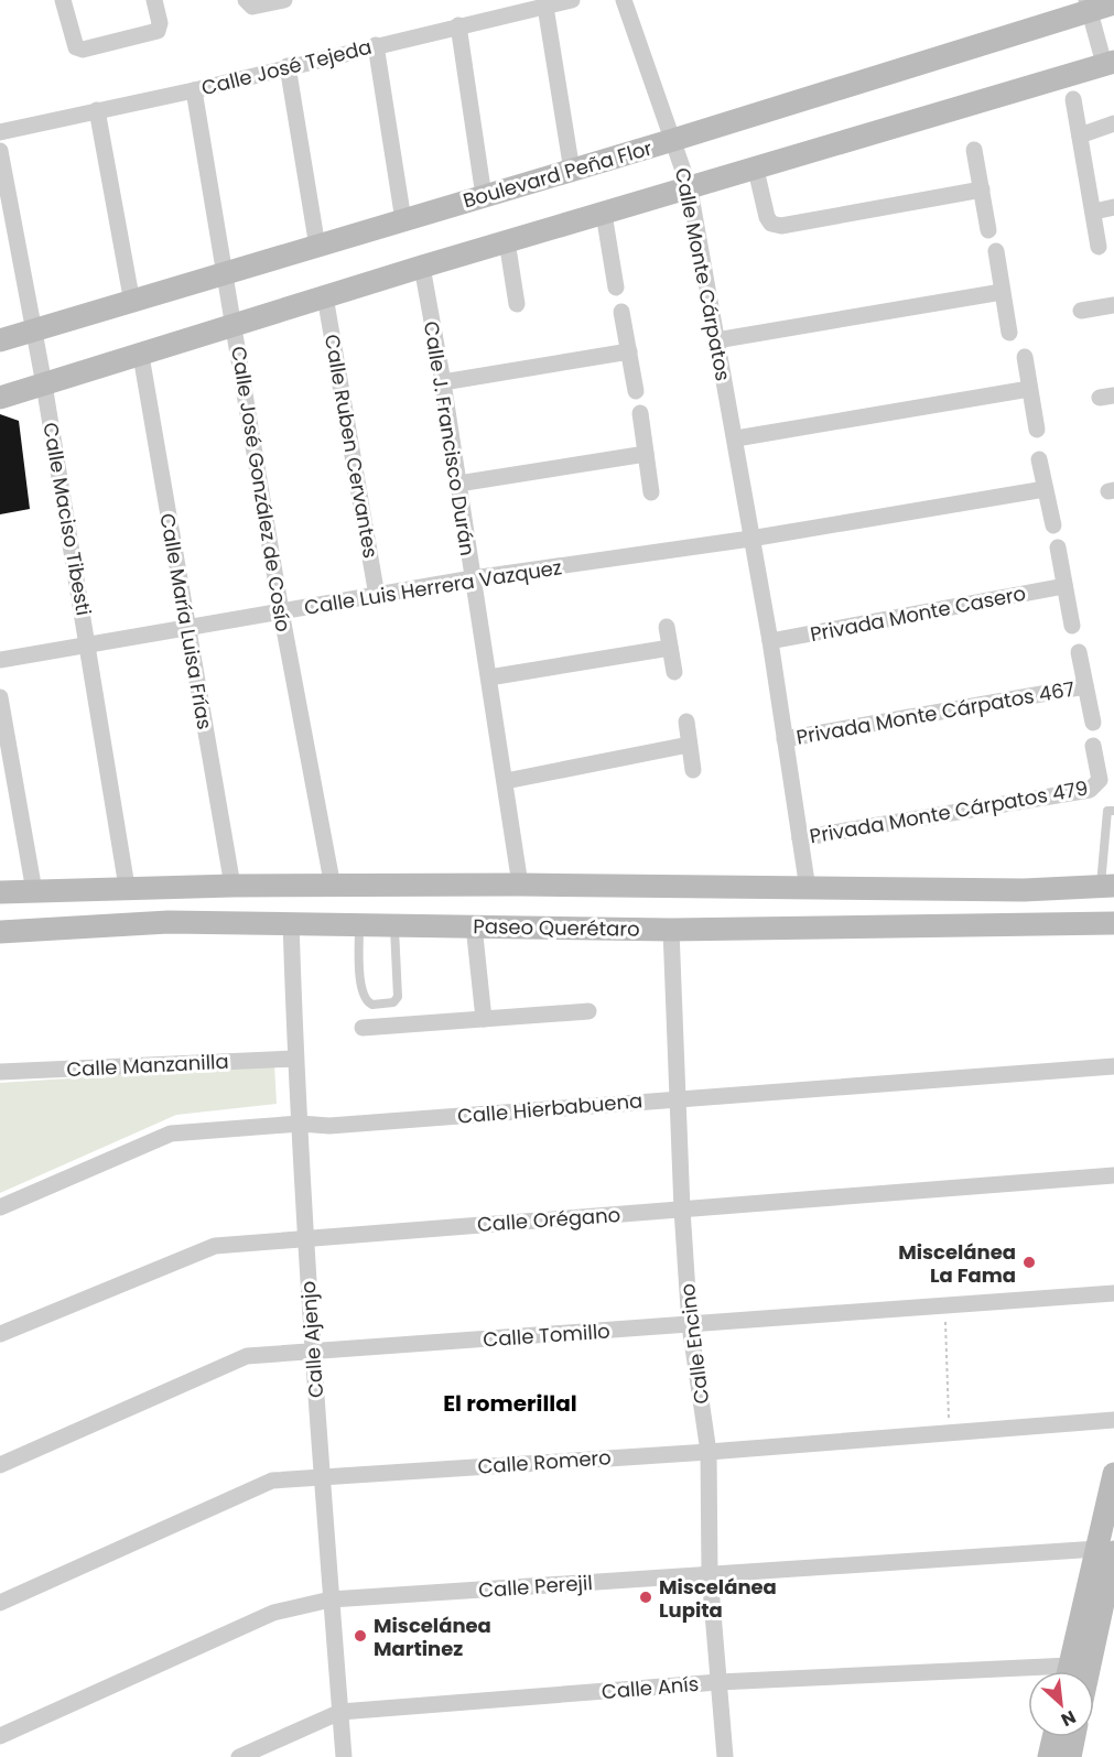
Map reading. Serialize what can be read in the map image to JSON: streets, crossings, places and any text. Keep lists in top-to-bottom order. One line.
{"streets":{"main road":["Boulevard Peña Flor","Paseo Querétaro"],"street":["Calle José Tejeda","Calle Monte Cárpatos","Calle J. Francisco Durán","Calle Ruben Cervantes","Calle José González de Cosío","Calle Maciso Tibesti","Calle Luis Herrera Vazquez","Privada Monte Casero","Calle María Luisa Frías","Privada Monte Cárpatos 467","Privada Monte Cárpatos 479","Calle Manzanilla","Calle Hierbabuena","Calle Orégano","Calle Tomillo","Calle Ajenjo","Calle Encino","Calle Romero","Calle Perejil","Calle Anís"]},"crossings":[["Calle José Tejeda","Calle José González de Cosío"],["Boulevard Peña Flor","Calle Monte Cárpatos"],["Boulevard Peña Flor","Calle José González de Cosío"],["Boulevard Peña Flor","Calle Maciso Tibesti"],["Calle Monte Cárpatos","Calle Luis Herrera Vazquez"],["Calle Monte Cárpatos","Privada Monte Casero"],["Calle Monte Cárpatos","Privada Monte Cárpatos 467"],["Calle Monte Cárpatos","Privada Monte Cárpatos 479"],["Calle Monte Cárpatos","Paseo Querétaro"],["Calle J. Francisco Durán","Calle Luis Herrera Vazquez"],["Calle J. Francisco Durán","Paseo Querétaro"],["Calle Ruben Cervantes","Calle Luis Herrera Vazquez"],["Calle José González de Cosío","Calle Luis Herrera Vazquez"],["Calle José González de Cosío","Paseo Querétaro"],["Calle Maciso Tibesti","Calle Luis Herrera Vazquez"],["Calle Maciso Tibesti","Paseo Querétaro"],["Calle Luis Herrera Vazquez","Calle María Luisa Frías"],["Calle María Luisa Frías","Paseo Querétaro"],["Paseo Querétaro","Calle Ajenjo"],["Paseo Querétaro","Calle Encino"],["Calle Manzanilla","Calle Ajenjo"],["Calle Hierbabuena","Calle Ajenjo"],["Calle Hierbabuena","Calle Encino"],["Calle Orégano","Calle Ajenjo"],["Calle Orégano","Calle Encino"],["Calle Tomillo","Calle Ajenjo"],["Calle Tomillo","Calle Encino"],["Calle Ajenjo","Calle Romero"],["Calle Ajenjo","Calle Perejil"],["Calle Ajenjo","Calle Anís"],["Calle Encino","Calle Romero"],["Calle Encino","Calle Perejil"],["Calle Encino","Calle Anís"]],"districts":["El romerillal"],"places":["Miscelánea La Fama","Miscelánea Lupita","Miscelánea Martinez"],"north":"bottom right"}
